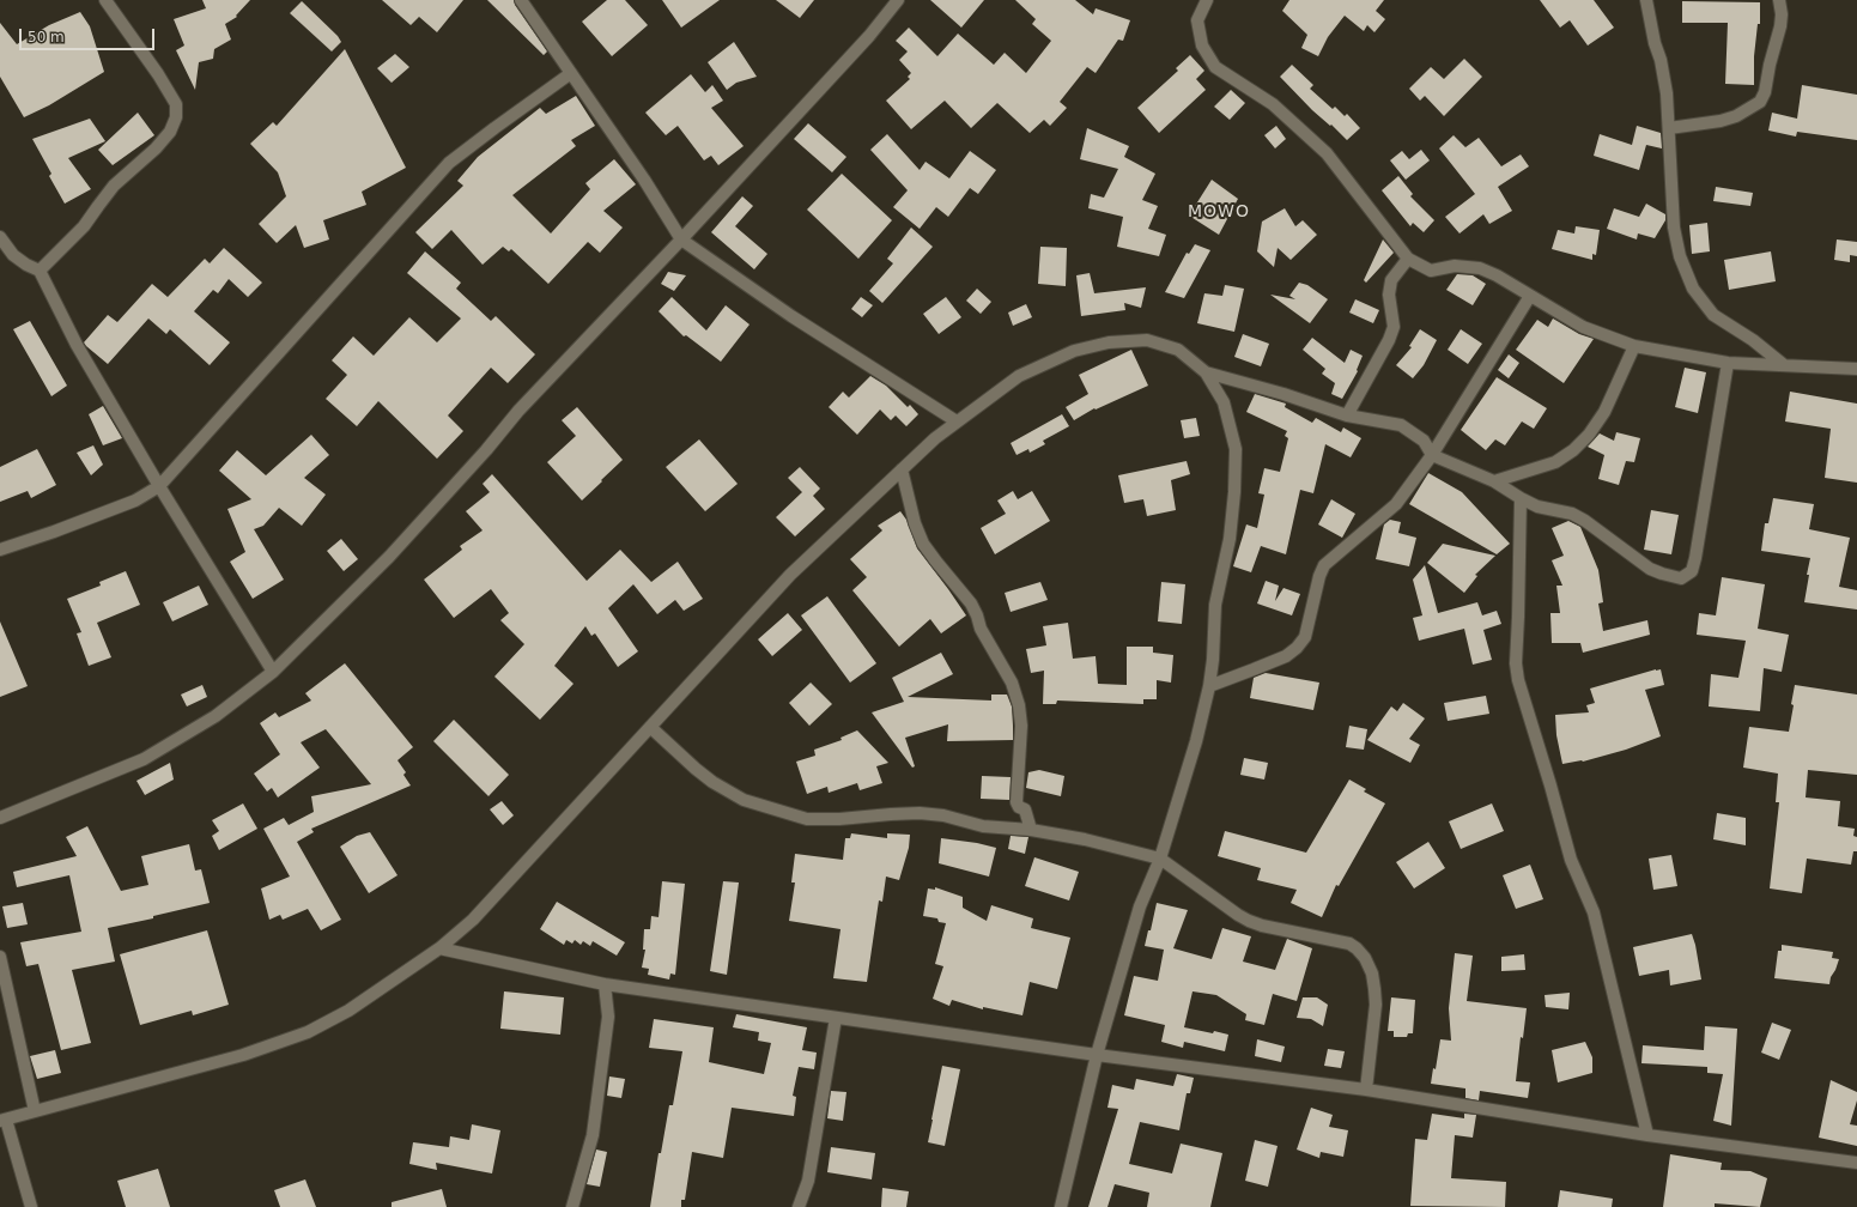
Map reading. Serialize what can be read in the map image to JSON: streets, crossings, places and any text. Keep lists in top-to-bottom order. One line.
{"districts":["MOWO"],"scale_bar":"50 m"}
